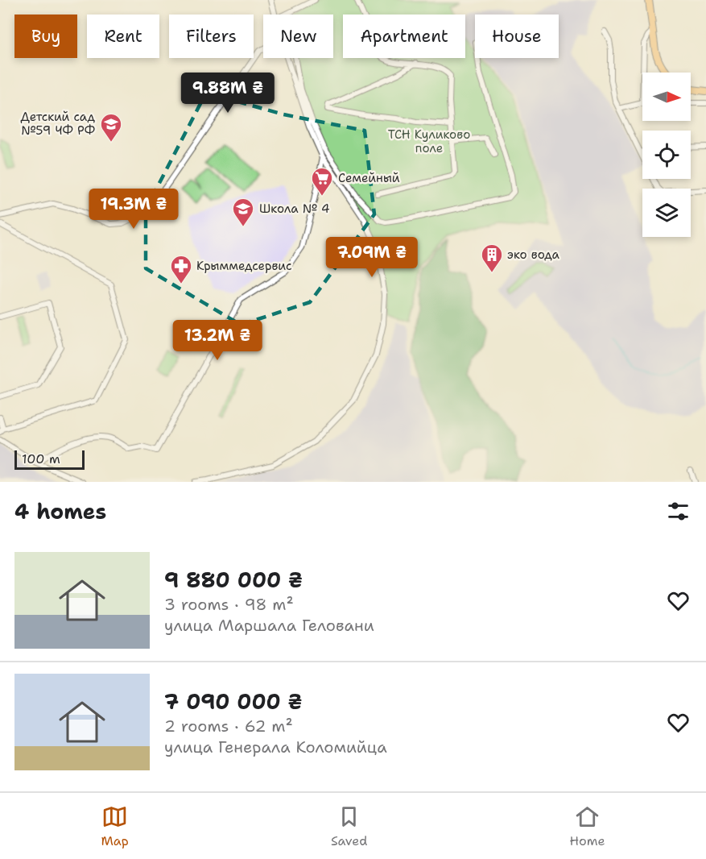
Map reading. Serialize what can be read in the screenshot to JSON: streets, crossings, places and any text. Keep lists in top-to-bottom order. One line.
{"parks":["ТСН Куликово поле"],"places":{"school or university":["Детский сад №59 ЧФ РФ","Школа № 4"],"supermarket":["Семейный"],"building":["эко вода"],"pharmacy":["Крыммедсервис"]},"scale_bar":"100 m","north":"right","page":{"chip":["Buy","Rent","Filters","New","Apartment","House"],"price":["9.88M ₴","19.3M ₴","7.09M ₴","13.2M ₴"],"scale":"100 m","heading":"4 homes","list":[{"name":"9 880 000 ₴","note":"3 rooms · 98 m² · улица Маршала Геловани"},{"name":"7 090 000 ₴","note":"2 rooms · 62 m² · улица Генерала Коломийца"}],"tabs":["Map","Saved","Home"]}}
